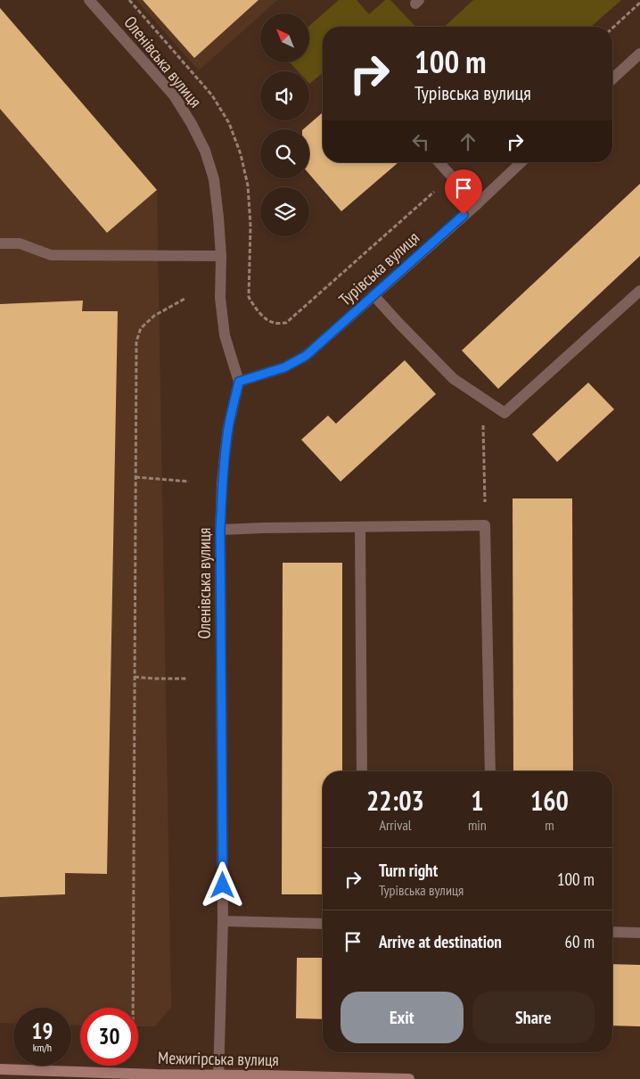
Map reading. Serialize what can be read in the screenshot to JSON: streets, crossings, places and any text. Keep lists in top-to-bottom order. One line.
{"streets":{"street":["Оленівська вулиця","Турівська вулиця","Межигірська вулиця"]},"crossings":[["Оленівська вулиця","Турівська вулиця"],["Оленівська вулиця","Межигірська вулиця"]],"north":"top left","page":{"turn":["100 m","Турівська вулиця"],"eta":["22:03","Arrival","1","min","160","m"],"list":[{"name":"Turn right","note":"Турівська вулиця","value":"100 m"},{"name":"Arrive at destination","value":"60 m"}],"buttons":["Exit","Share"],"speed":"19 km/h","limit":"30"}}
